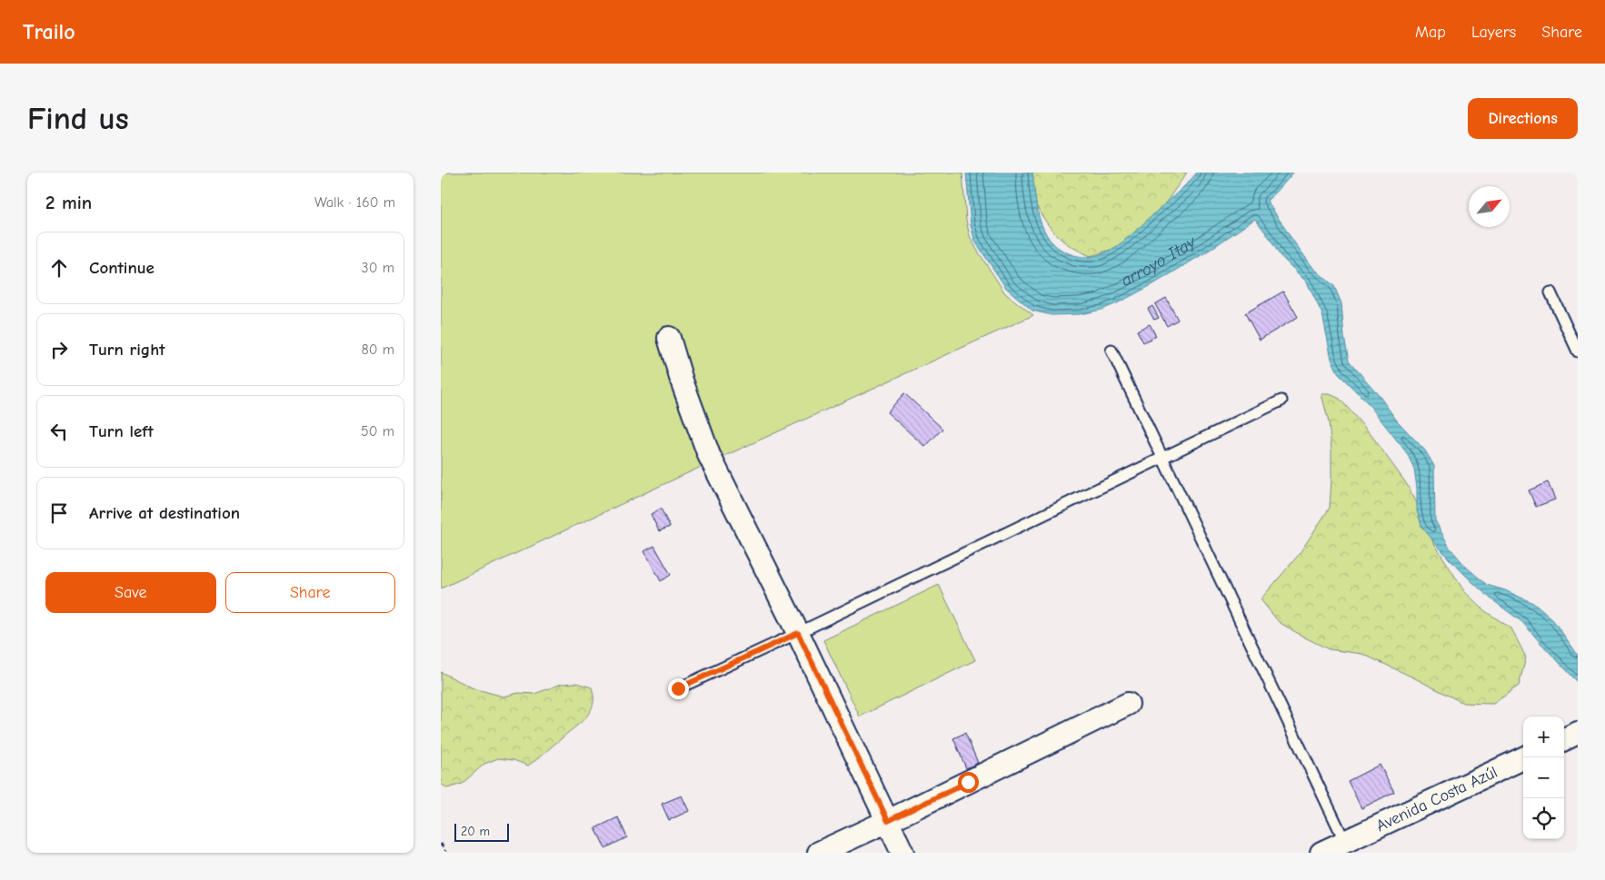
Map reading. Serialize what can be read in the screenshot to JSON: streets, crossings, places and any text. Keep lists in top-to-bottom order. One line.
{"streets":{"street":["Avenida Costa Azúl"]},"water":["arroyo Itay"],"scale_bar":"20 m","north":"top right","page":{"header":"Trailo","nav":["Map","Layers","Share"],"buttons":["Directions",["Save","Share"]],"title":"Find us","heading":["2 min","Walk · 160 m"],"list":[["Continue","30 m"],["Turn right","80 m"],["Turn left","50 m"],"Arrive at destination"],"map_buttons":["+","−"],"scale":"20 m"}}
